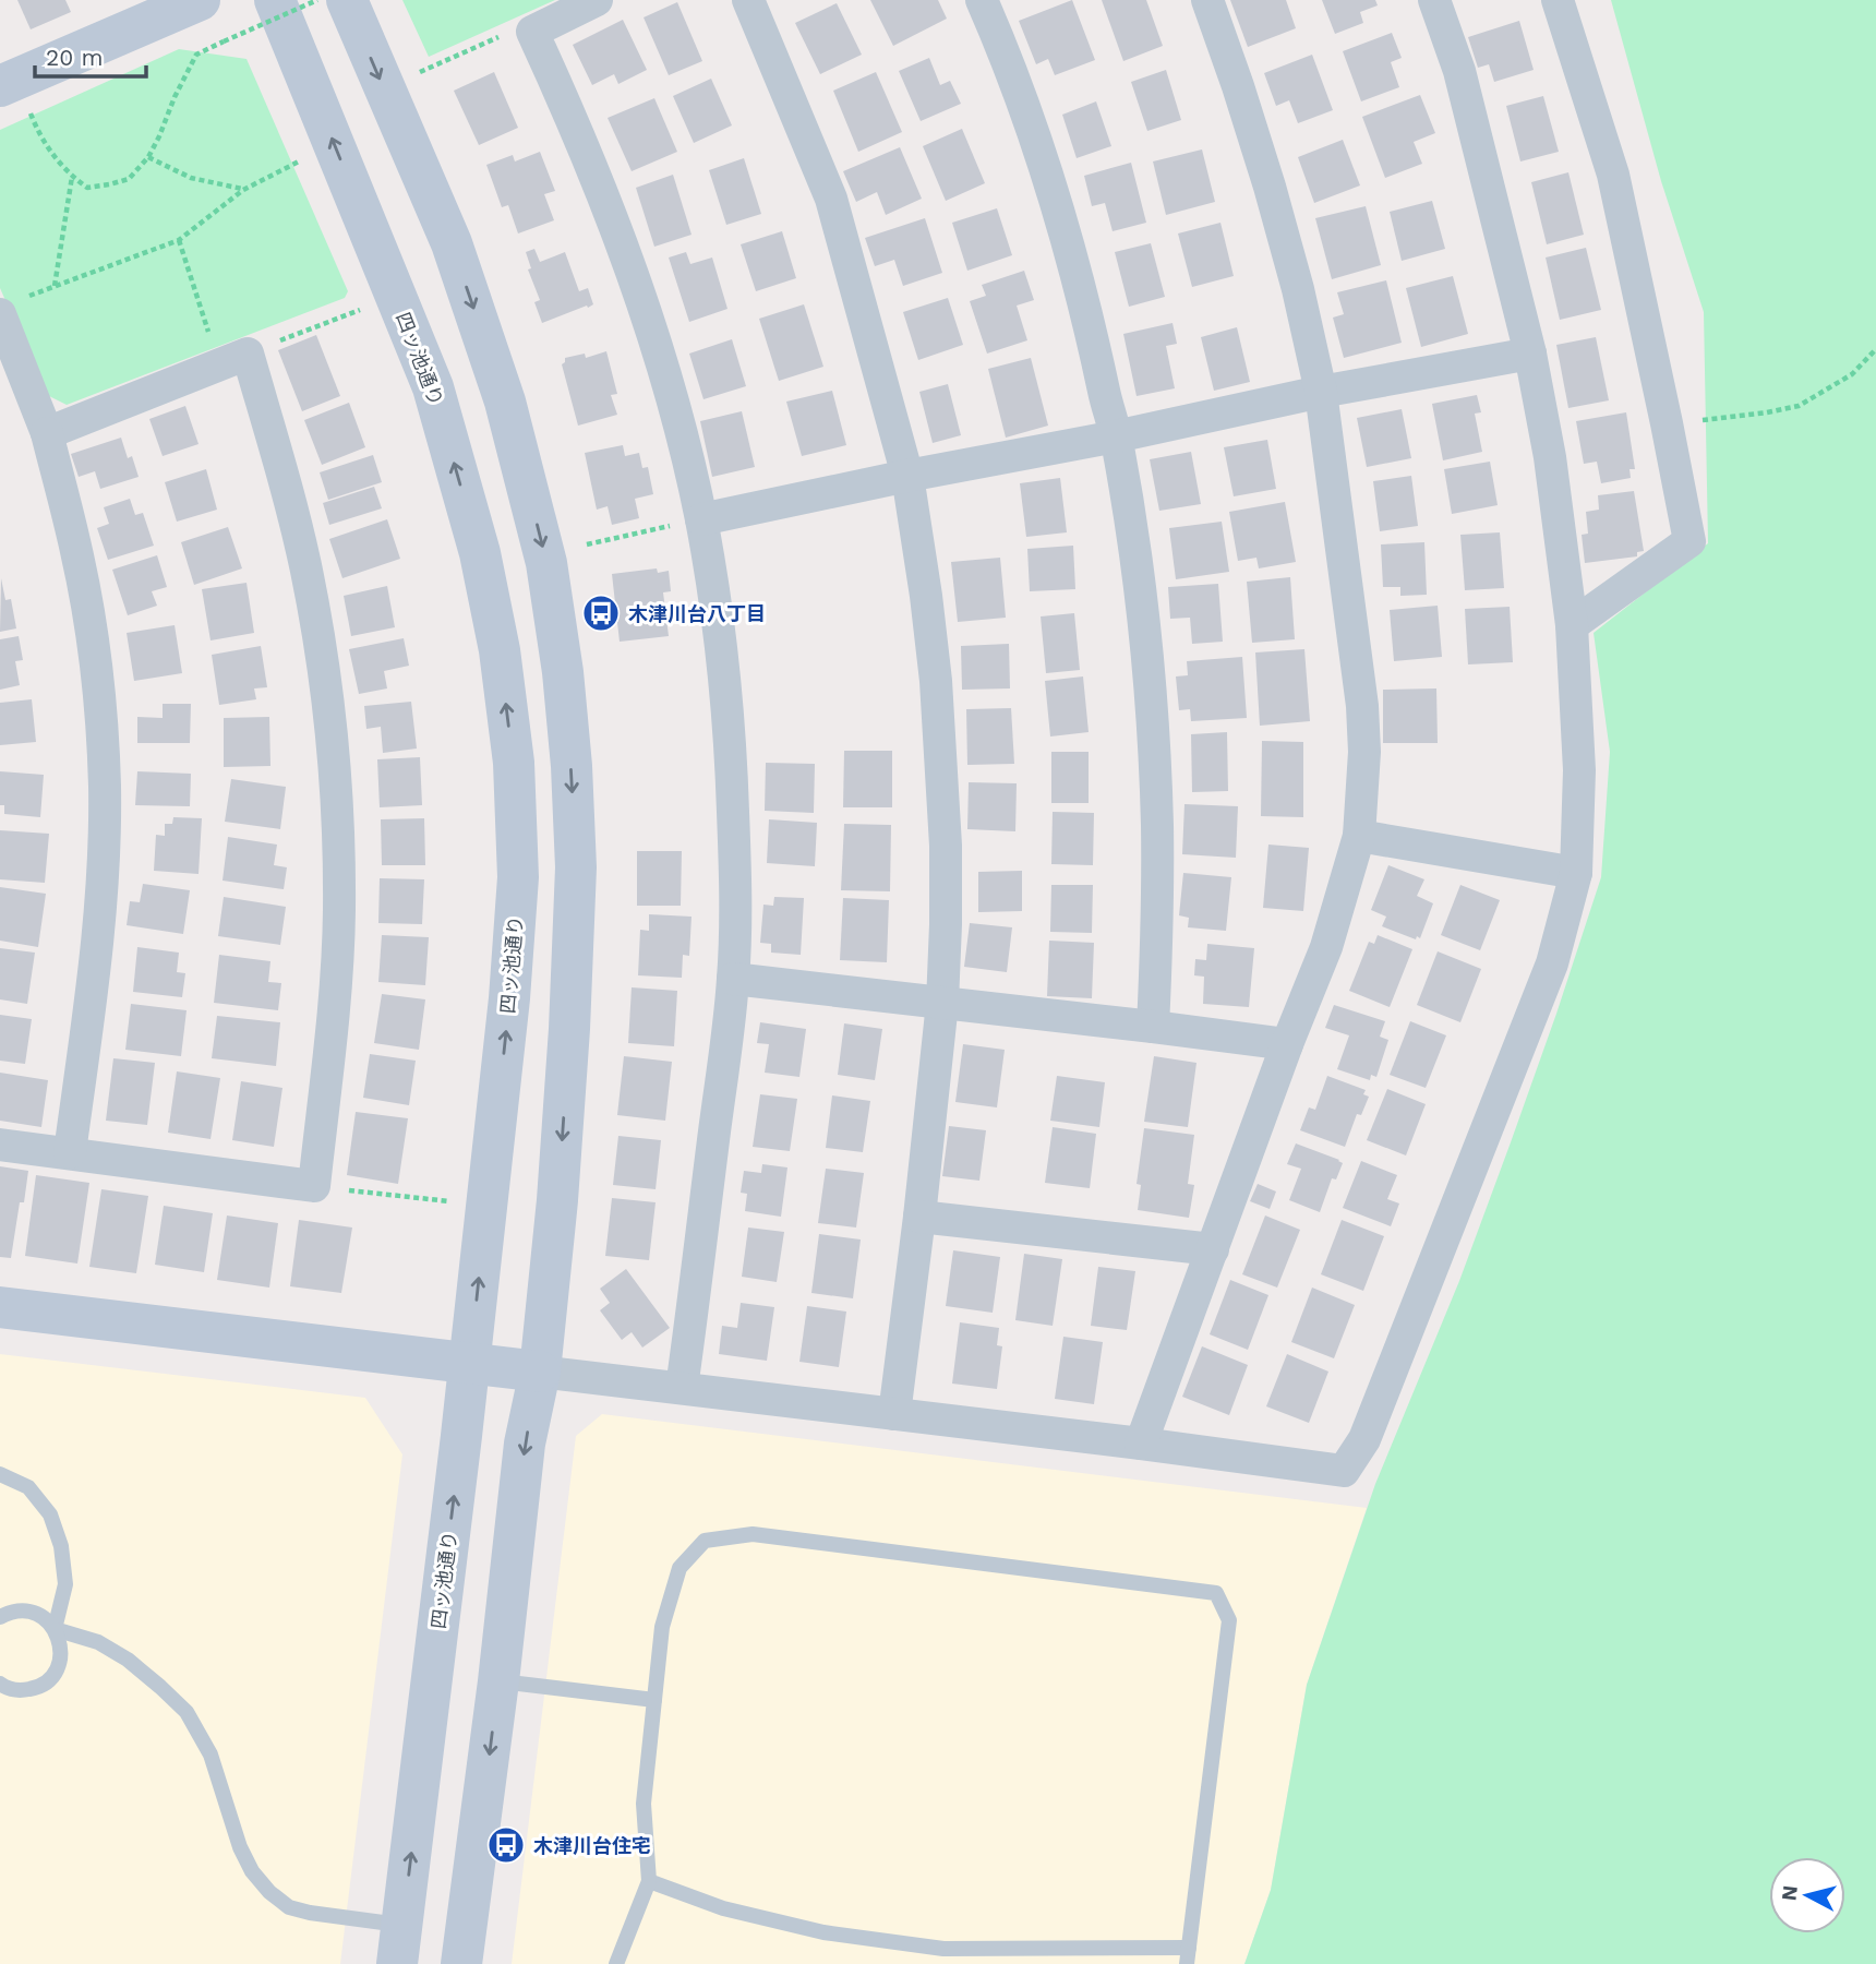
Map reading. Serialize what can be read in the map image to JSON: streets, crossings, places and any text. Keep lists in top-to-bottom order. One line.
{"streets":{"main road":["四ッ池通り"]},"places":{"bus stop":["木津川台八丁目","木津川台住宅"]},"scale_bar":"20 m","north":"left"}
